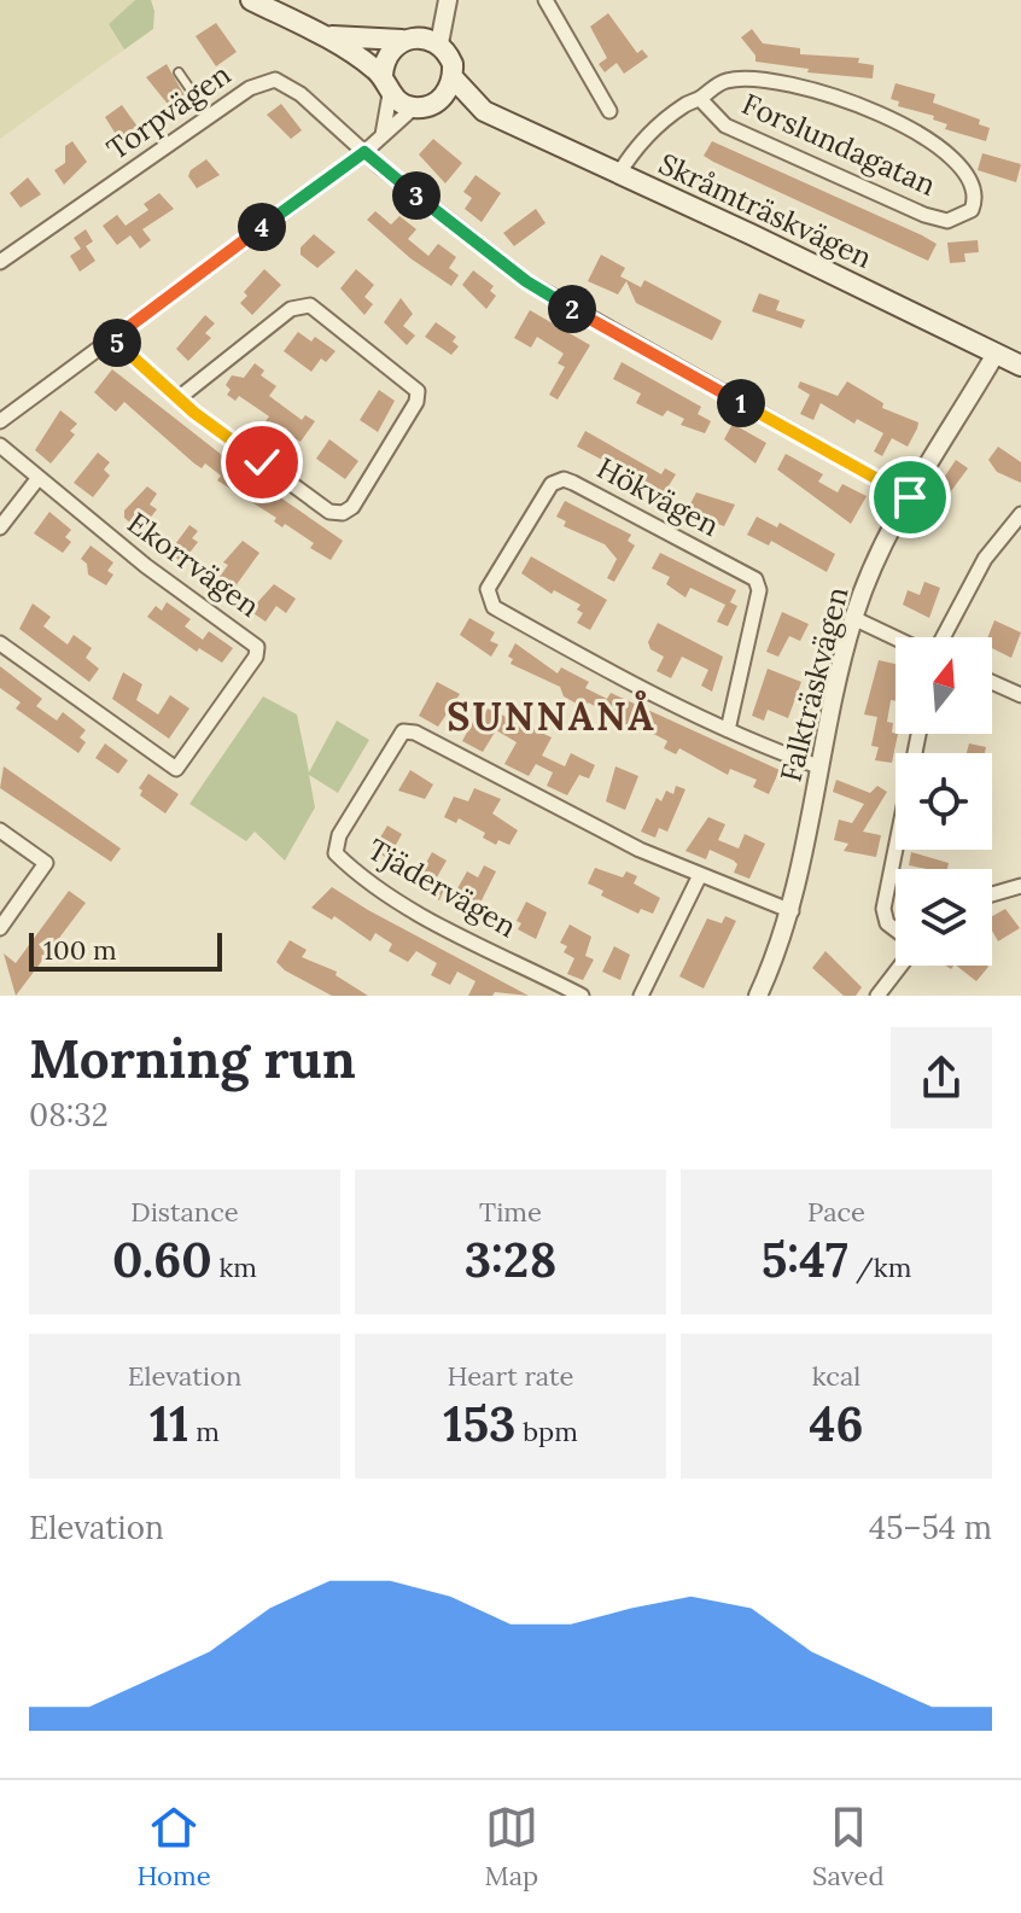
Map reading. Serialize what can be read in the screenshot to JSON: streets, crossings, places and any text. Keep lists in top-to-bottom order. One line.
{"streets":{"main road":["Skråmträskvägen"],"street":["Torpvägen","Forslundagatan","Hökvägen","Ekorrvägen","Falkträskvägen","Tjädervägen"]},"crossings":[["Forslundagatan","Skråmträskvägen"],["Skråmträskvägen","Falkträskvägen"],["Hökvägen","Falkträskvägen"],["Falkträskvägen","Tjädervägen"]],"districts":["SUNNANÅ"],"scale_bar":"100 m","north":"top","page":{"pins":["3","4","2","5","1"],"scale":"100 m","heading":["Morning run","08:32"],"stats":[["Distance","0.60 km"],["Time","3:28"],["Pace","5:47 /km"],["Elevation","11 m"],["Heart rate","153 bpm"],["kcal","46"]],"chart":["Elevation","45–54 m"],"tabs":["Home","Map","Saved"]}}
